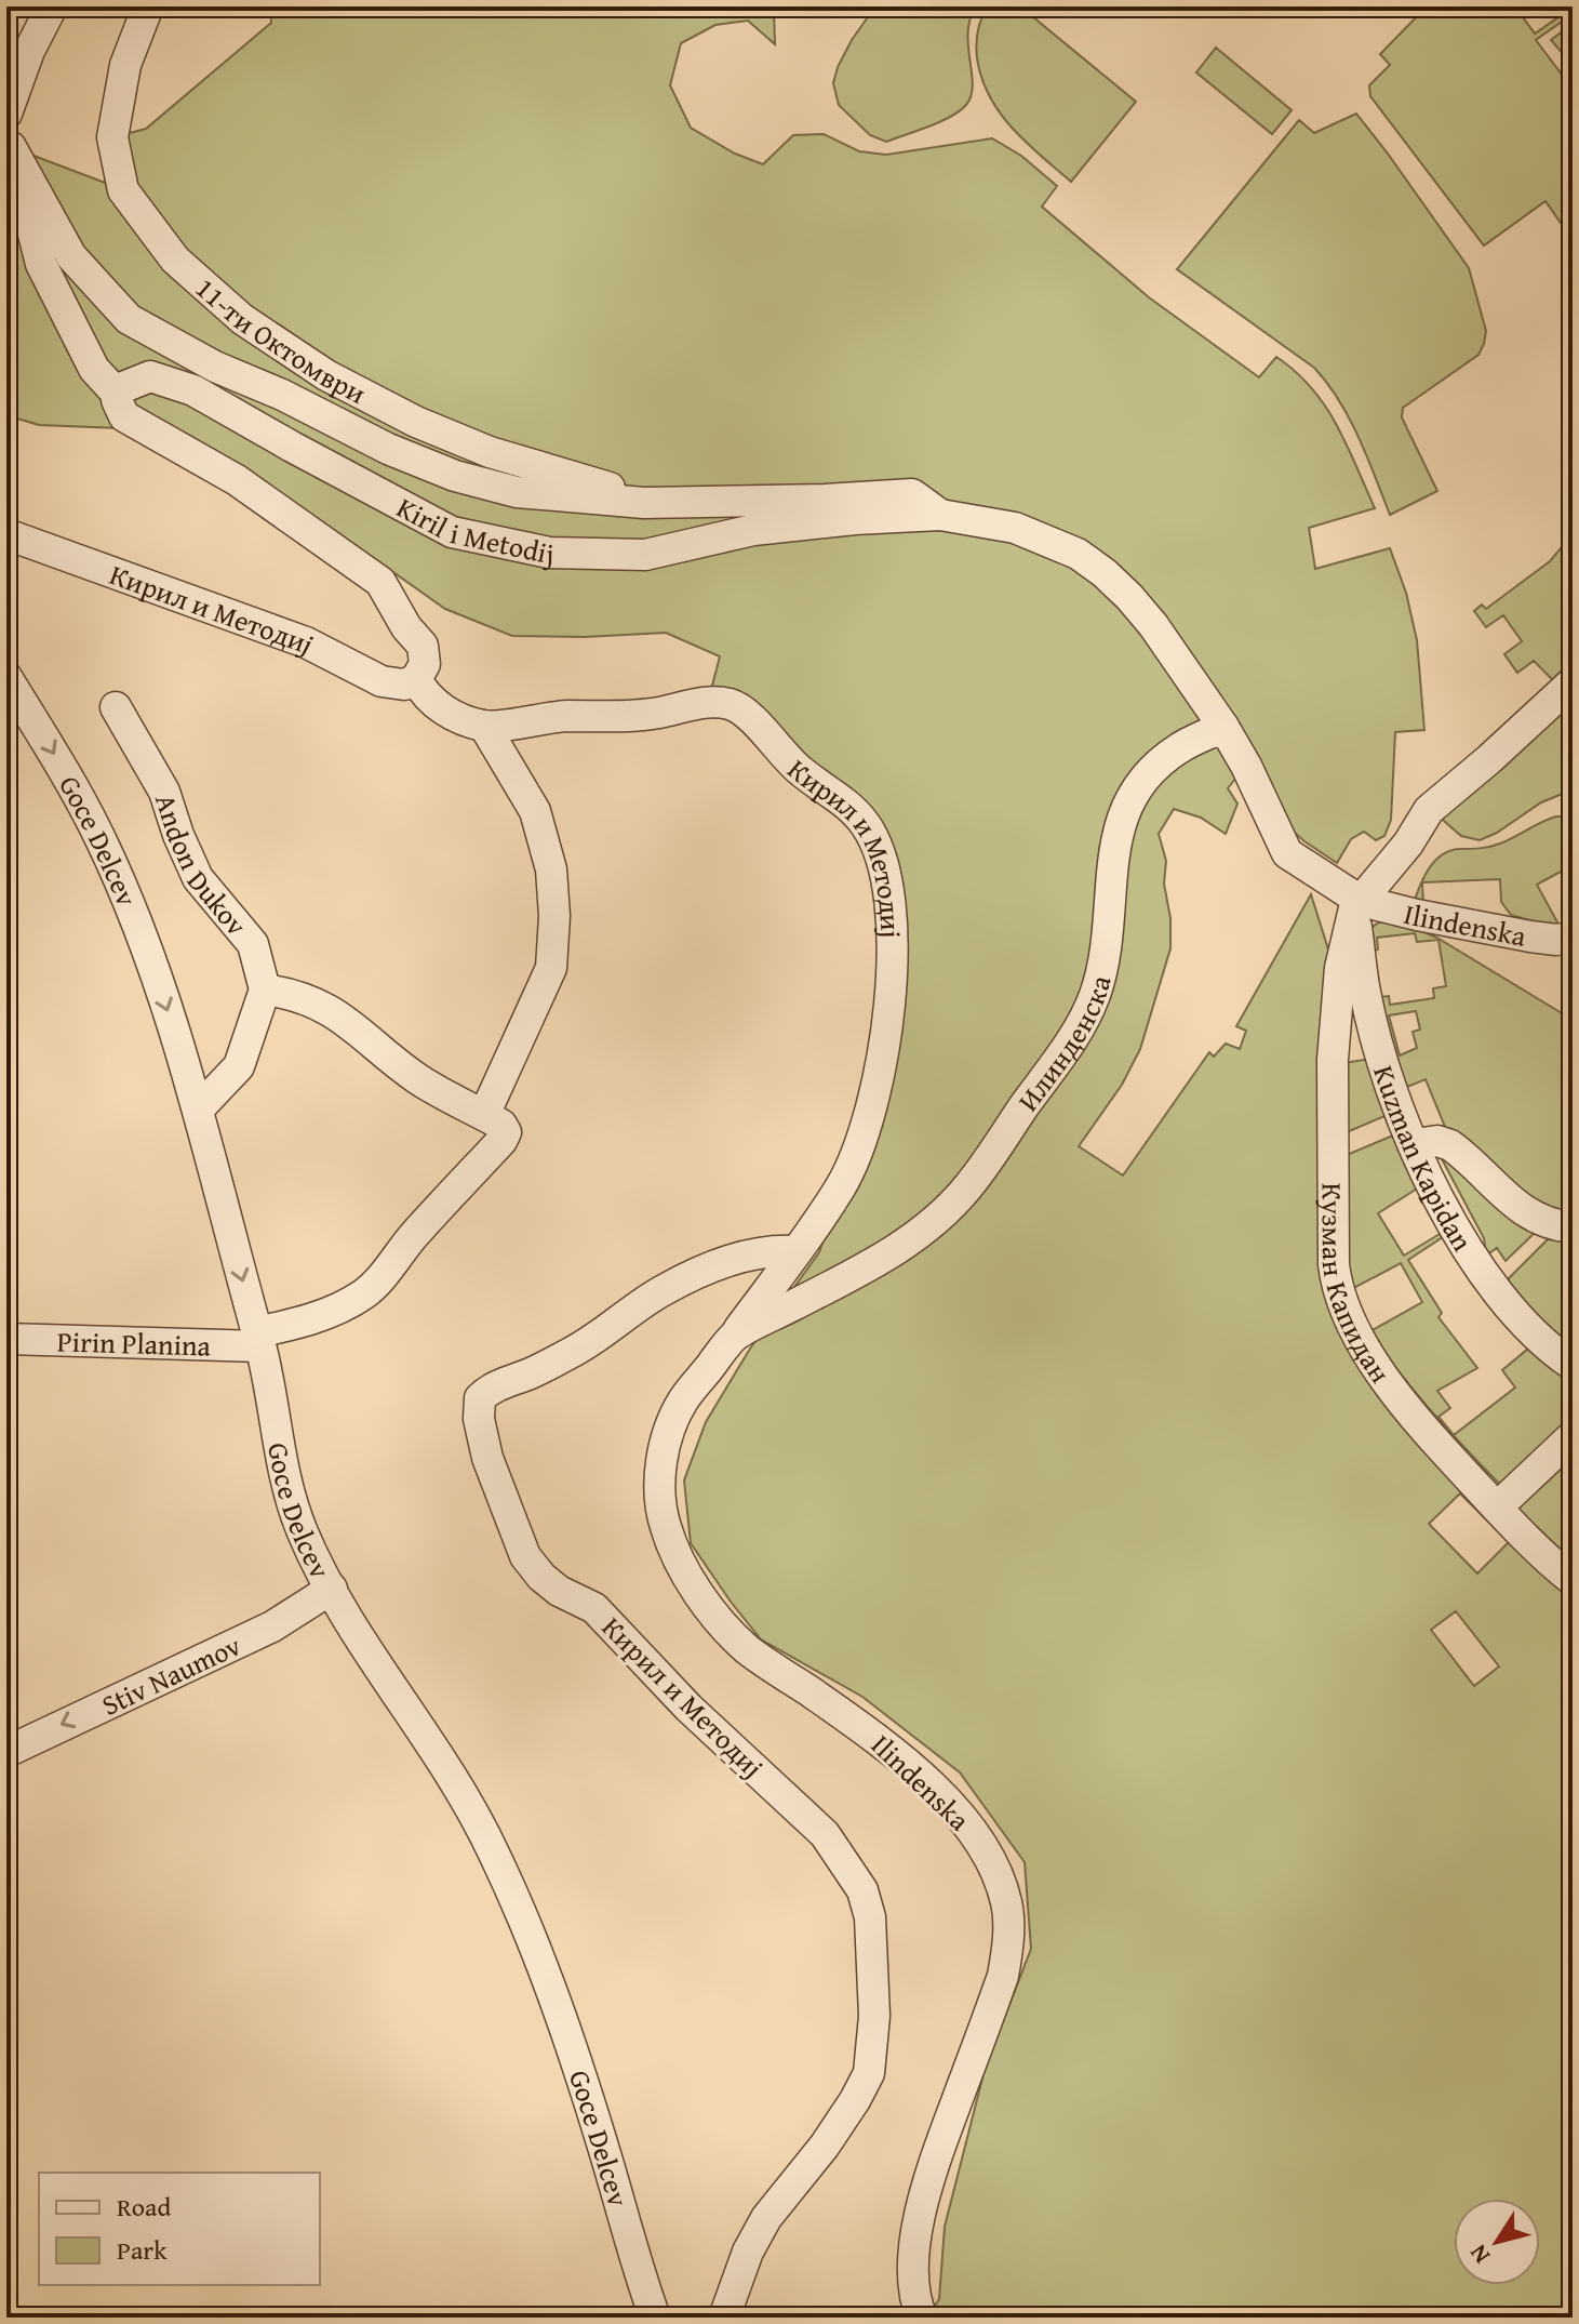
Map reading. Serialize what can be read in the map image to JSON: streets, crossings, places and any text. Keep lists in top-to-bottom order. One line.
{"streets":{"street":["11-ти Октомври","Kiril i Metodij","Кирил и Методиј","Goce Delcev","Andon Dukov","Ilindenska","Илинденска","Kuzman Kapidan","Кузман Капидан","Pirin Planina","Stiv Naumov"]},"crossings":[["Kiril i Metodij","Илинденска"],["Кирил и Методиј","Ilindenska"],["Кирил и Методиј","Илинденска"],["Goce Delcev","Pirin Planina"],["Goce Delcev","Stiv Naumov"],["Ilindenska","Илинденска"],["Ilindenska","Kuzman Kapidan"],["Ilindenska","Кузман Капидан"],["Kuzman Kapidan","Кузман Капидан"]],"one_way":["Goce Delcev","Stiv Naumov"],"legend":["Road","Park"],"north":"bottom left"}
